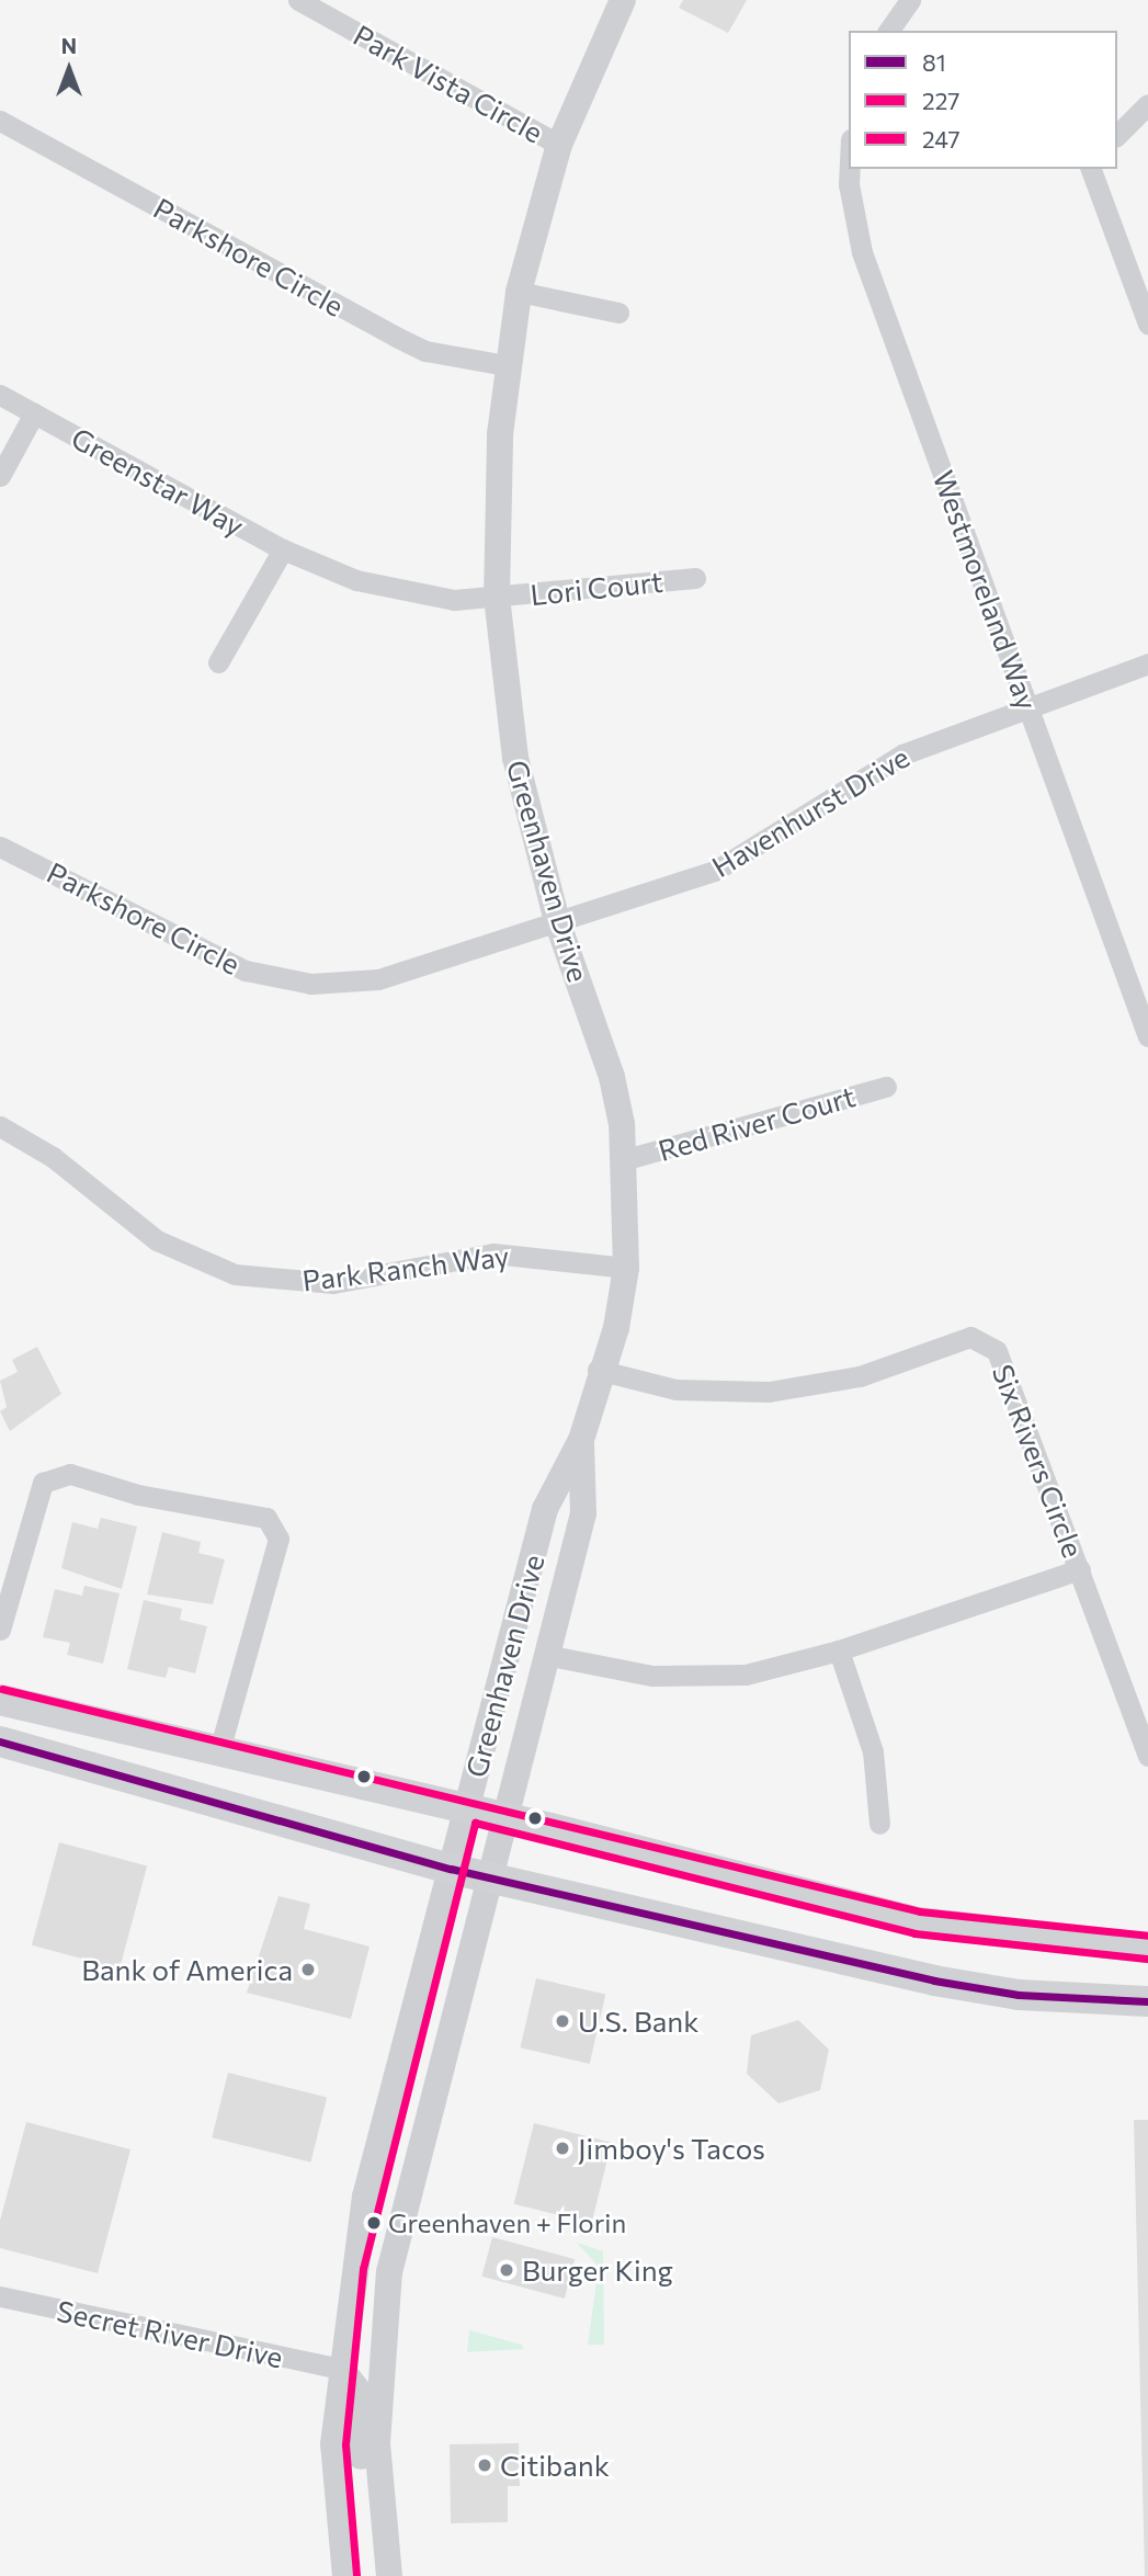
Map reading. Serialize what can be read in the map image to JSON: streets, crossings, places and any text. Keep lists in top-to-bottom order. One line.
{"streets":{"street":["Park Vista Circle","Parkshore Circle","Greenstar Way","Lori Court","Westmoreland Way","Havenhurst Drive","Greenhaven Drive","Red River Court","Park Ranch Way","Six Rivers Circle","Secret River Drive"]},"crossings":[["Park Vista Circle","Greenhaven Drive"],["Parkshore Circle","Havenhurst Drive"],["Parkshore Circle","Greenhaven Drive"],["Greenstar Way","Lori Court"],["Greenstar Way","Greenhaven Drive"],["Lori Court","Greenhaven Drive"],["Westmoreland Way","Havenhurst Drive"],["Havenhurst Drive","Greenhaven Drive"],["Greenhaven Drive","Red River Court"],["Greenhaven Drive","Park Ranch Way"],["Greenhaven Drive","Six Rivers Circle"],["Greenhaven Drive","Secret River Drive"]],"places":["Bank of America","U.S. Bank","Jimboy's Tacos","Greenhaven + Florin","Burger King","Citibank"],"lines":["transit line 247","transit line 81","transit line 227"],"legend":["81","227","247"],"north":"top"}
